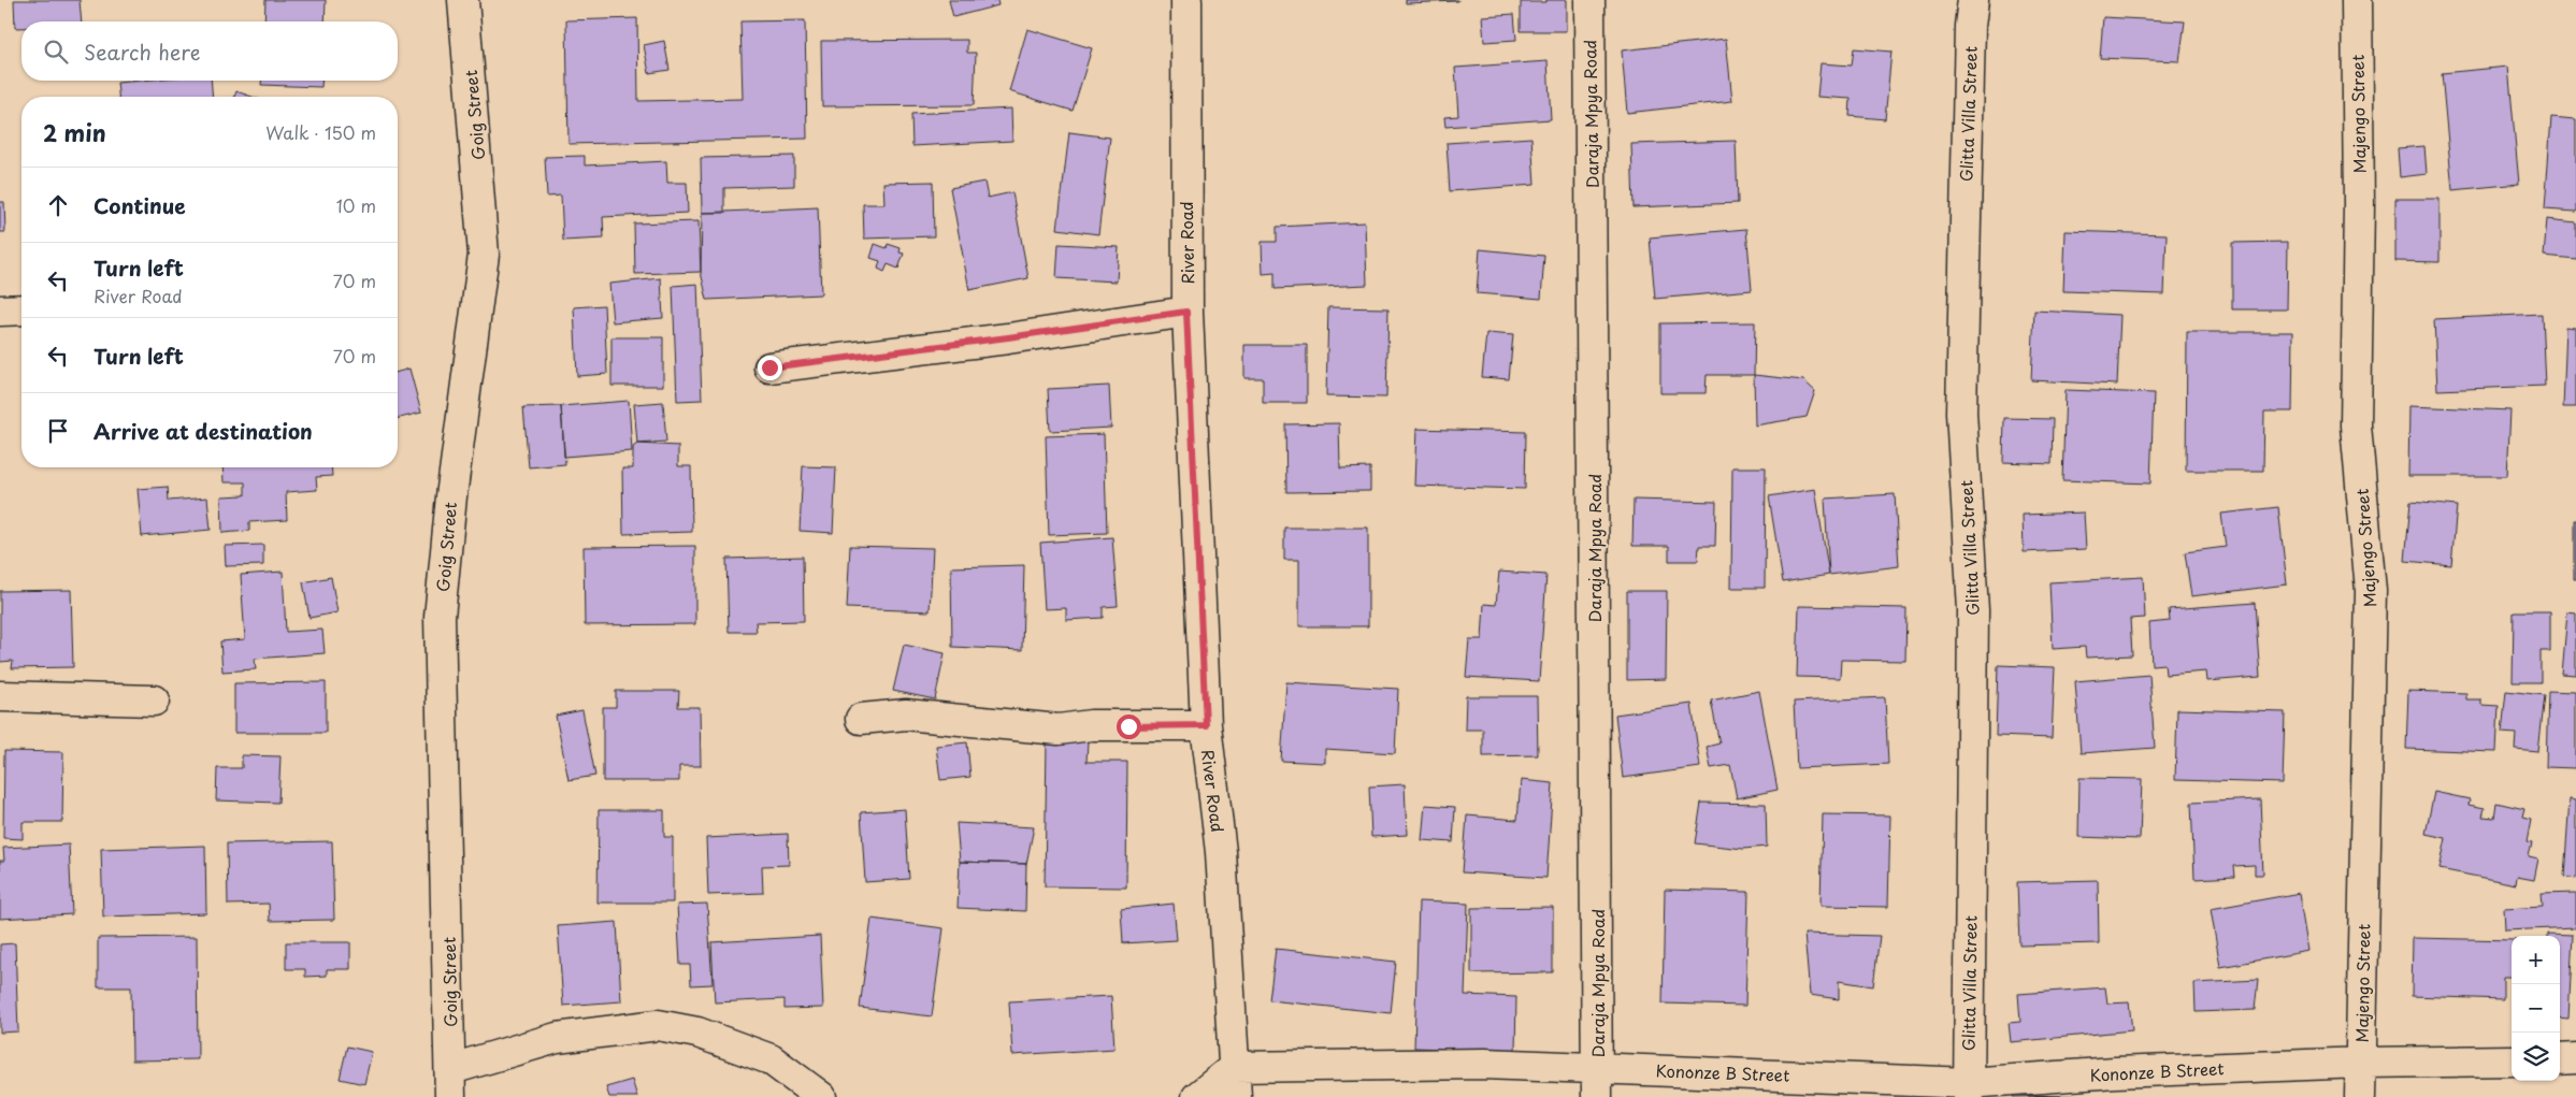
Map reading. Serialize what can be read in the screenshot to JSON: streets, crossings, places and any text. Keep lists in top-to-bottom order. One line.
{"streets":{"street":["Daraja Mpya Road","Glitta Villa Street","Majengo Street","Goig Street","River Road","Kononze B Street"]},"crossings":[["Daraja Mpya Road","Kononze B Street"],["Glitta Villa Street","Kononze B Street"],["Majengo Street","Kononze B Street"],["River Road","Kononze B Street"]],"page":{"search":"Search here","heading":["2 min","Walk · 150 m"],"list":[["Continue","10 m"],["Turn left","River Road","70 m"],["Turn left","70 m"],"Arrive at destination"],"map_buttons":["+","−"]}}
